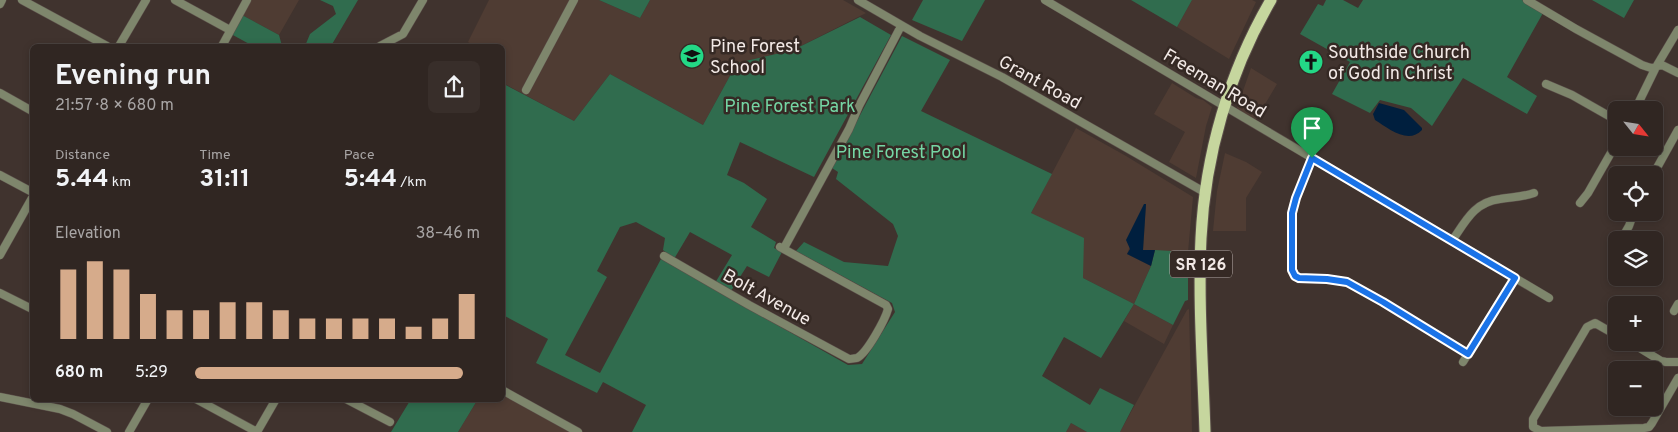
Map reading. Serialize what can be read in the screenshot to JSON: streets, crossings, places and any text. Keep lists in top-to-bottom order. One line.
{"streets":{"main road":["SR 126"],"street":["Grant Road","Freeman Road","Bolt Avenue"]},"crossings":[["Grant Road","SR 126"],["Grant Road","Bolt Avenue"],["Freeman Road","SR 126"]],"parks":["Pine Forest Park","Pine Forest Pool"],"places":{"school or university":["Pine Forest School"],"church":["Southside Church of God in Christ"]},"north":"bottom right","page":{"heading":["Evening run","21:57 · 8 × 680 m"],"map_buttons":["+","−"],"stats":[["Distance","5.44 km"],["Time","31:11"],["Pace","5:44 /km"]],"chart":["Elevation","38–46 m"],"list":[{"name":"680 m","note":"5:29"}]}}
